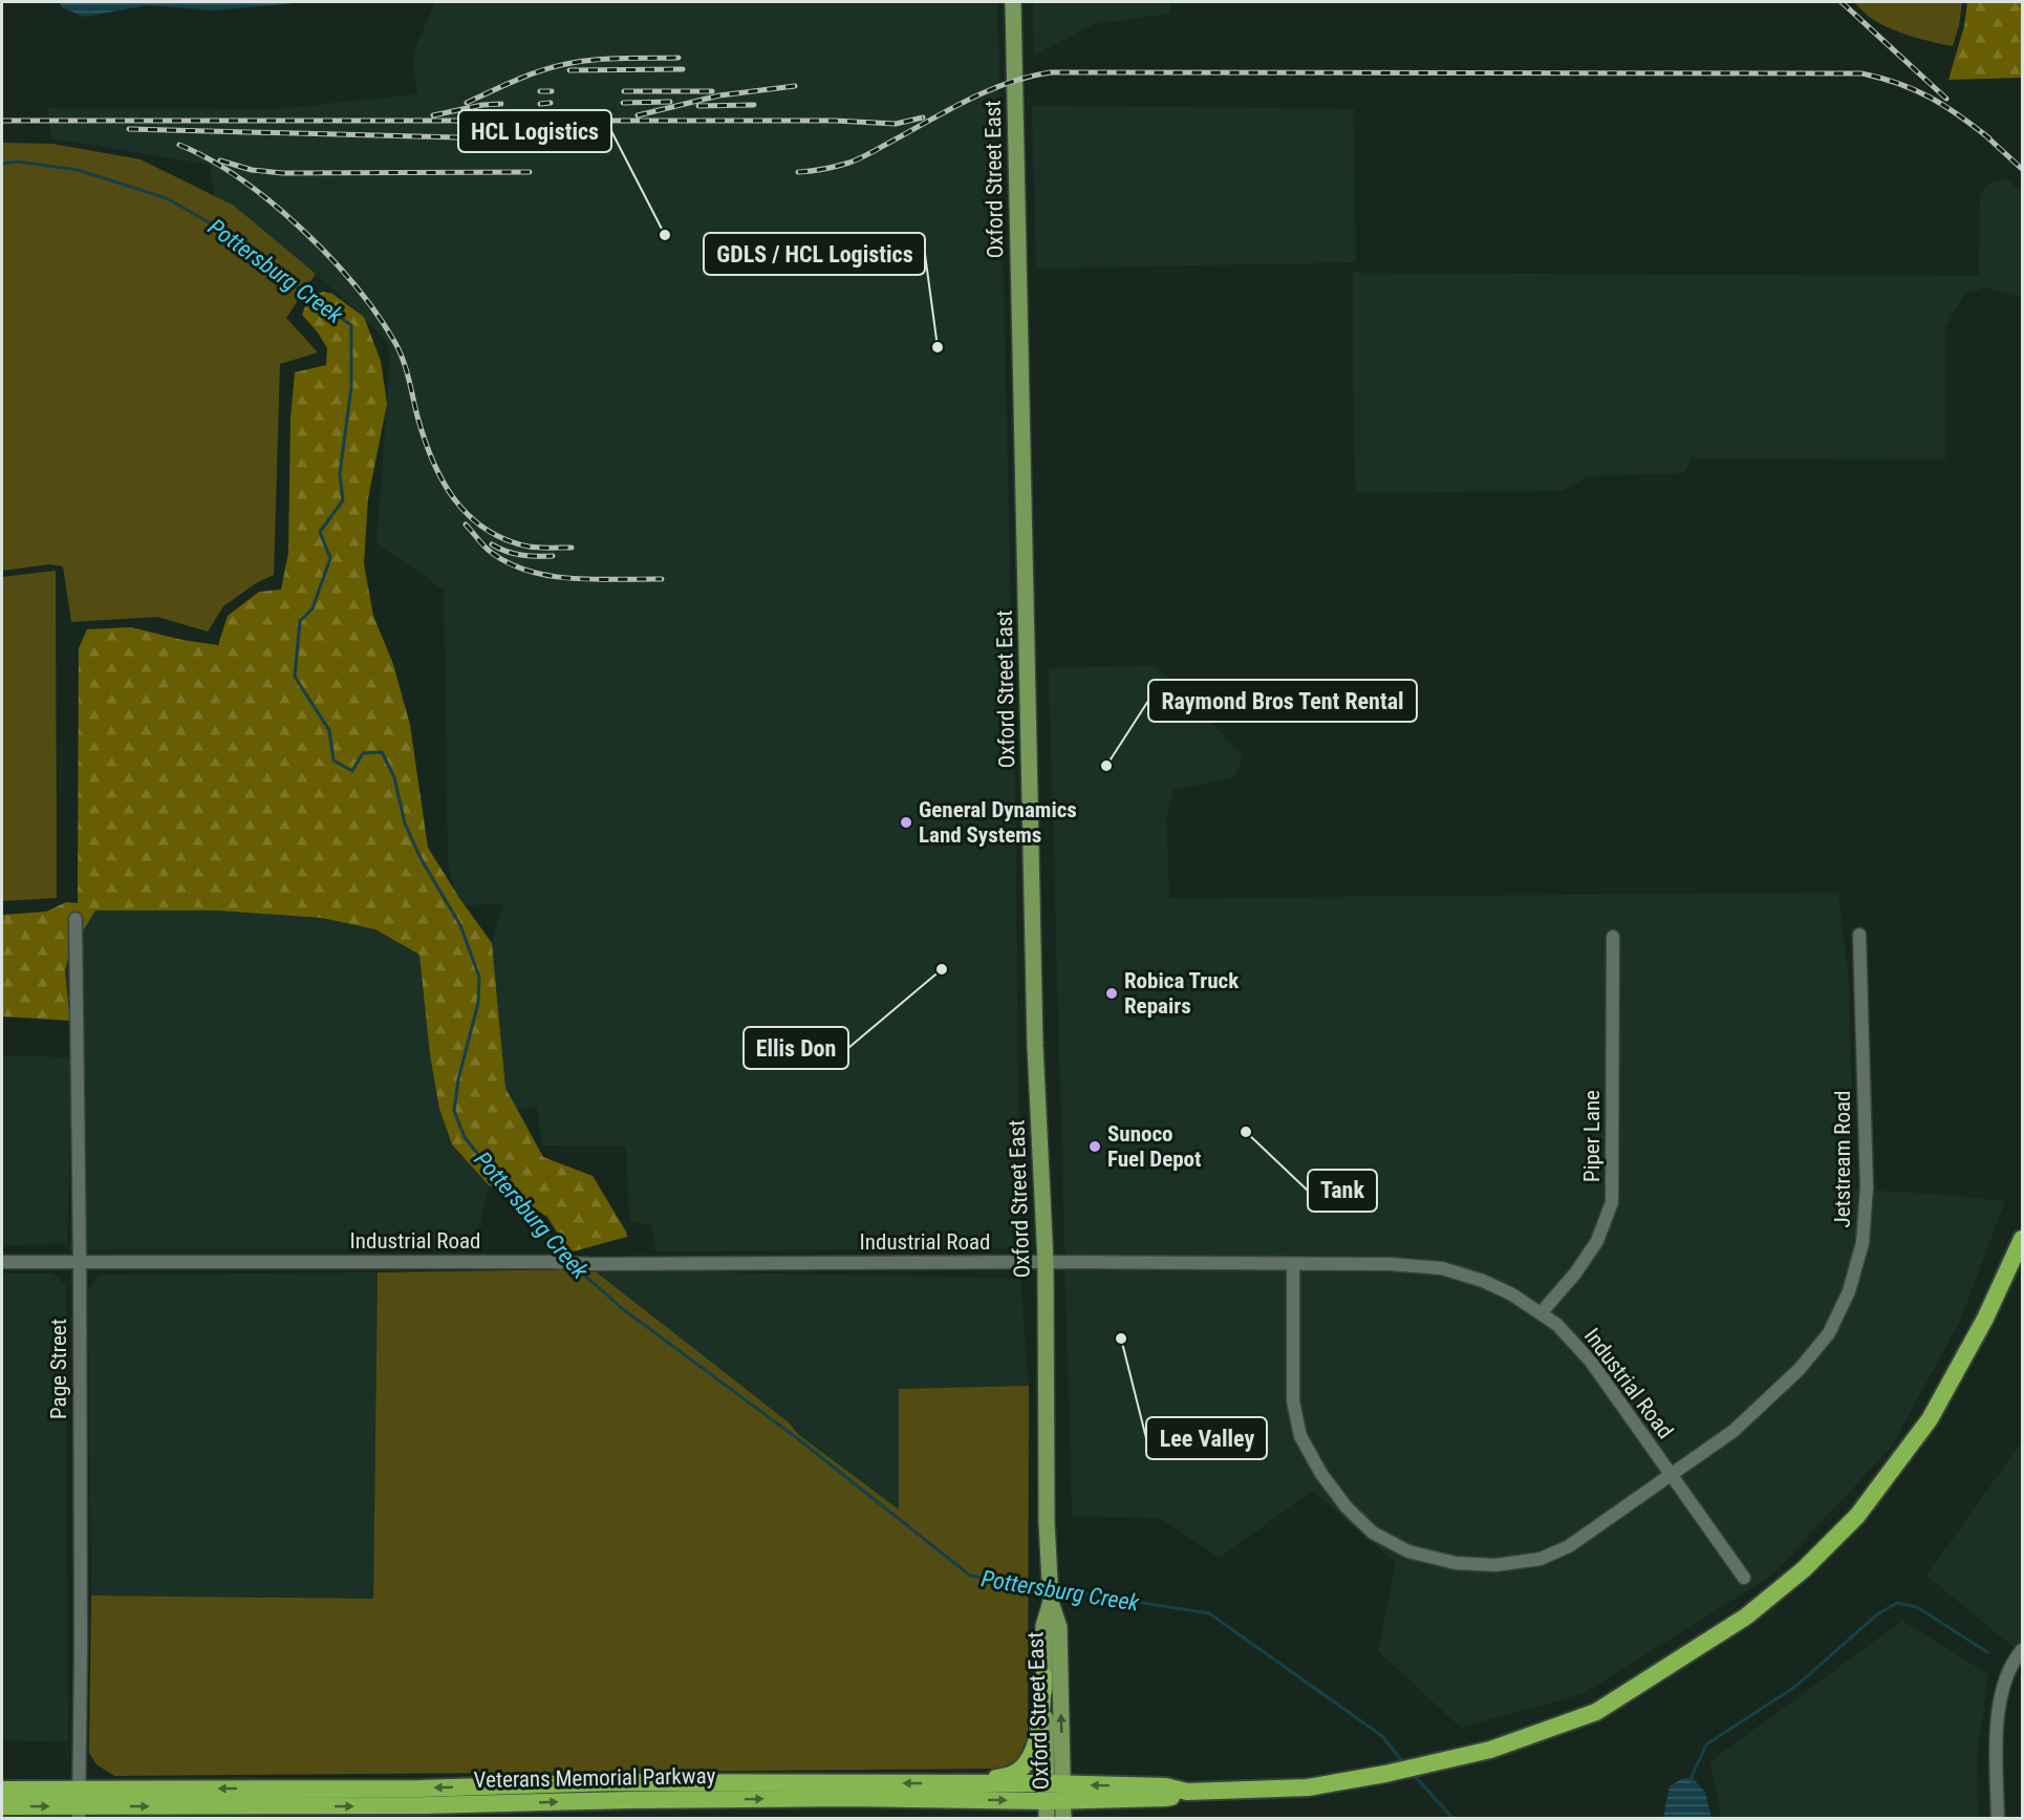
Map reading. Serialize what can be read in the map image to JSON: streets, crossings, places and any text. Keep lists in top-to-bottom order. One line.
{"streets":{"highway":["Veterans Memorial Parkway"],"main road":["Oxford Street East"],"street":["Piper Lane","Jetstream Road","Industrial Road","Page Street"]},"crossings":[["Oxford Street East","Industrial Road"],["Oxford Street East","Veterans Memorial Parkway"],["Piper Lane","Industrial Road"],["Jetstream Road","Industrial Road"],["Industrial Road","Page Street"],["Page Street","Veterans Memorial Parkway"]],"water":["Pottersburg Creek"],"places":["HCL Logistics","GDLS / HCL Logistics","Raymond Bros Tent Rental","General Dynamics Land Systems","Ellis Don","Robica Truck Repairs","Tank","Sunoco Fuel Depot","Lee Valley"]}
